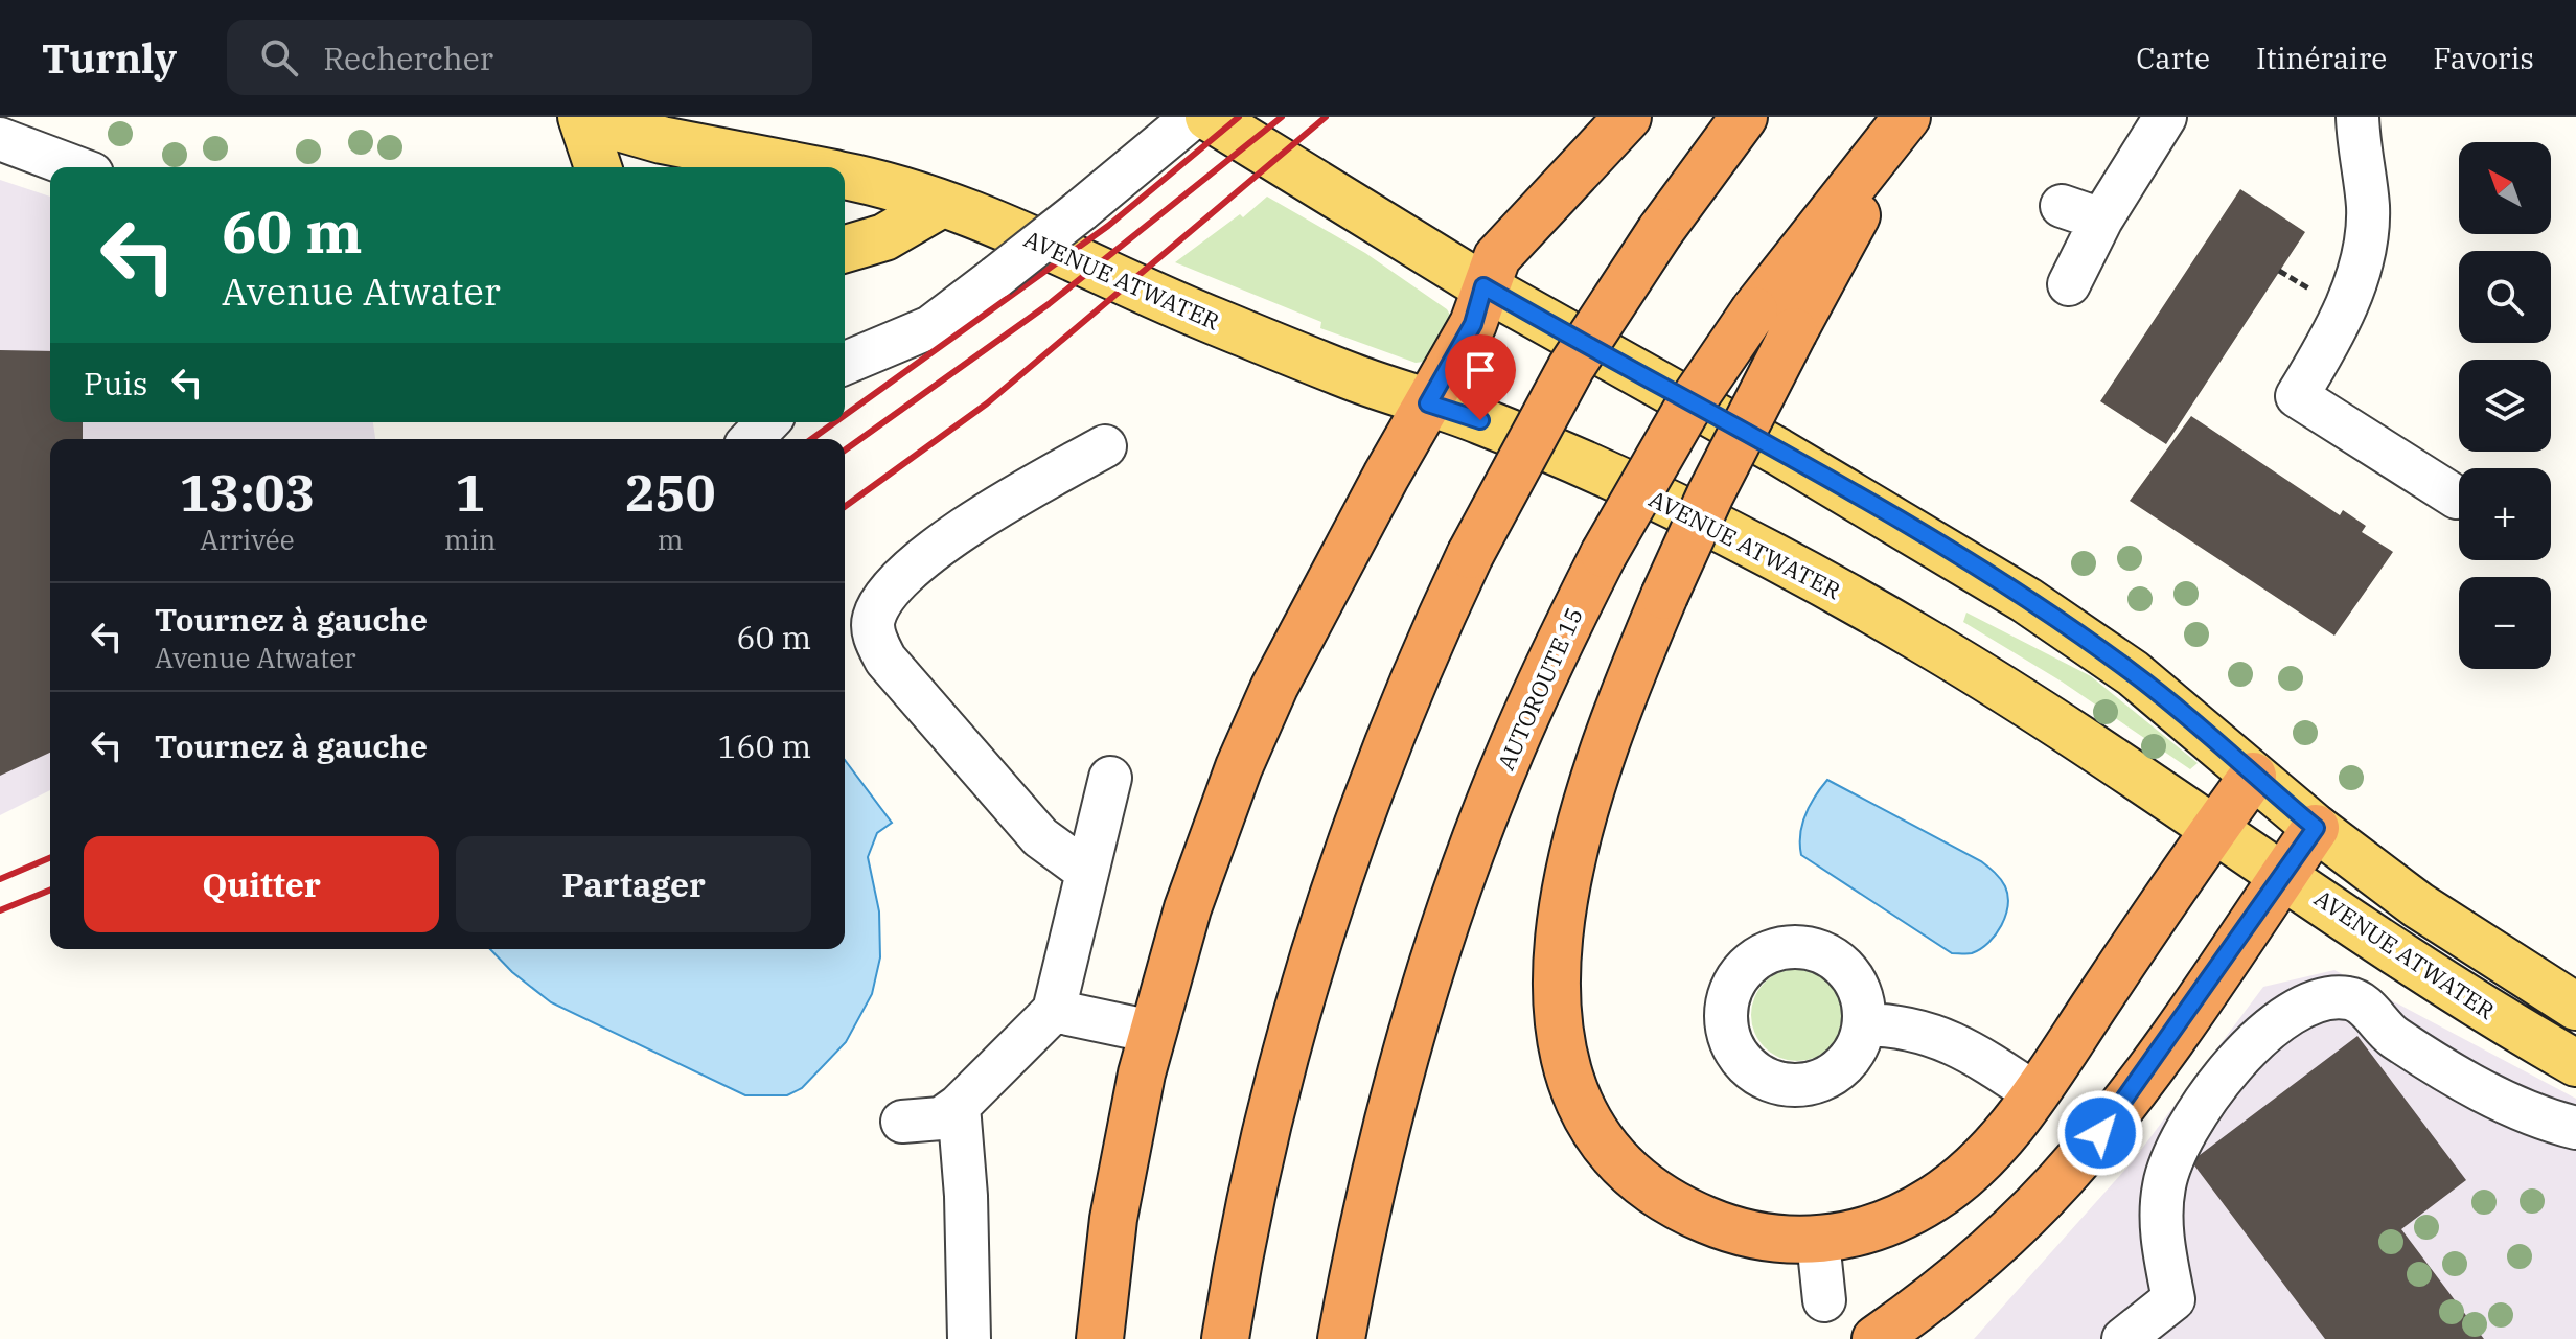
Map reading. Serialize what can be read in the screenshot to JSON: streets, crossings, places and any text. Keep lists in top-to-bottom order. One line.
{"streets":{"highway":["AUTOROUTE 15"],"main road":["AVENUE ATWATER"]},"north":"top left","page":{"header":"Turnly","search":"Rechercher","nav":["Carte","Itinéraire","Favoris"],"map_buttons":["+","−"],"turn":["60 m","Avenue Atwater"],"then":"Puis","eta":["13:03","Arrivée","1","min","250","m"],"list":[{"name":"Tournez à gauche","note":"Avenue Atwater","value":"60 m"},{"name":"Tournez à gauche","value":"160 m"}],"buttons":["Quitter","Partager"]}}
